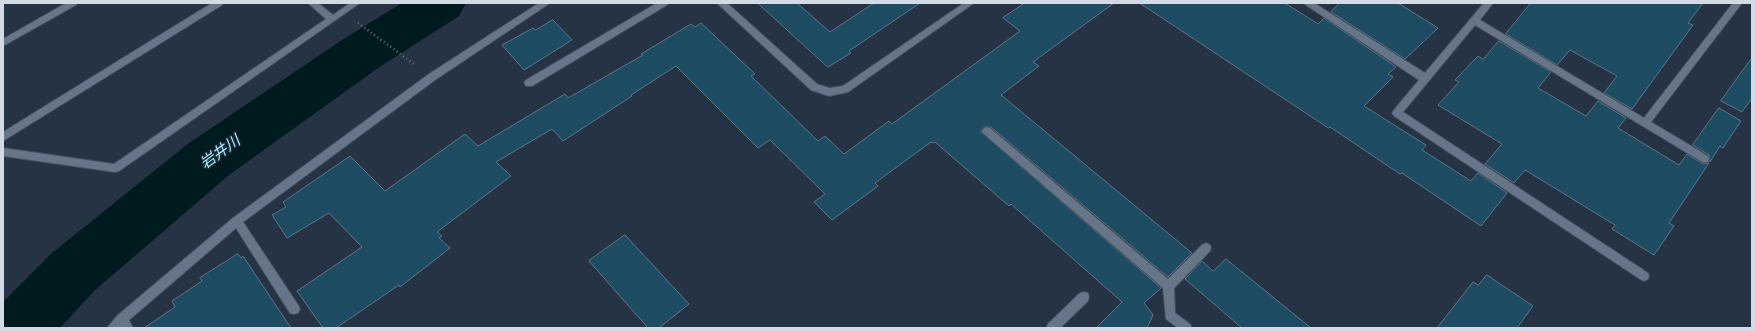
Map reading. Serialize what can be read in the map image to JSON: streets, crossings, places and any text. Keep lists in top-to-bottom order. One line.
{"water":["岩井川"]}
